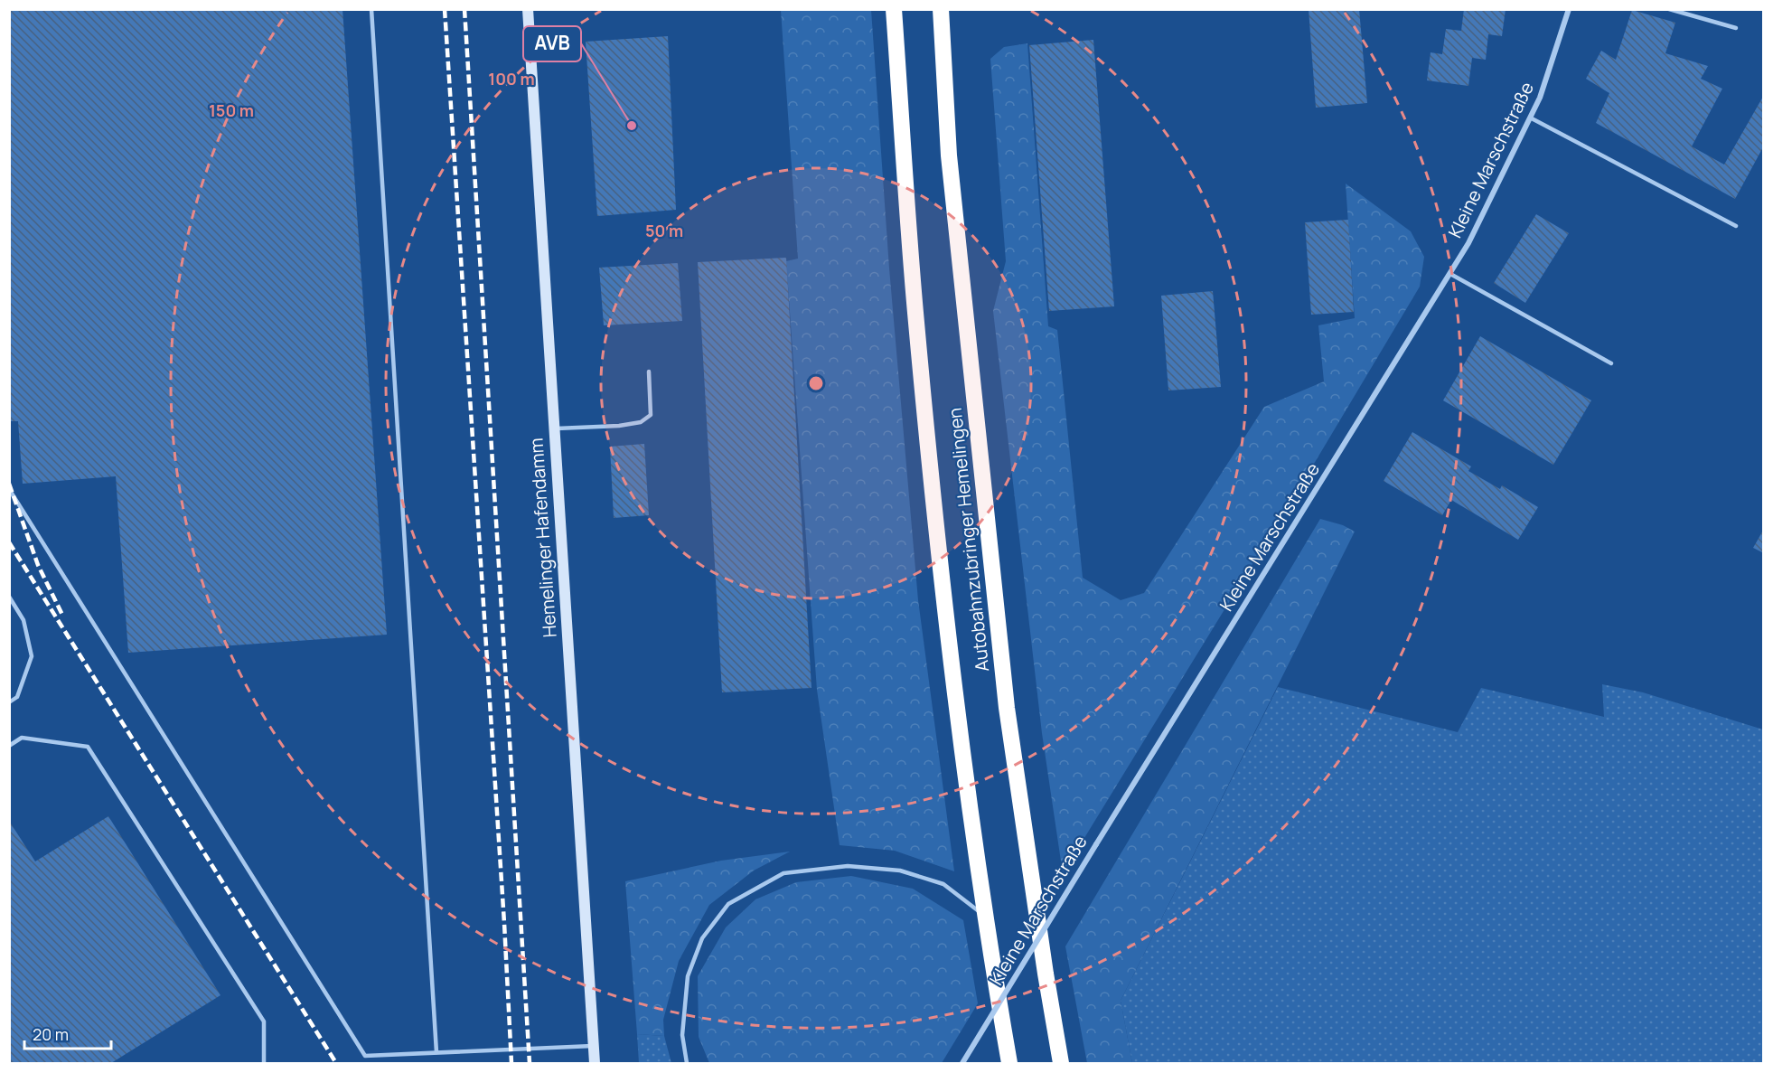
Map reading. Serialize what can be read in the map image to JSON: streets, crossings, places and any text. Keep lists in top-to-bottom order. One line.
{"streets":{"highway":["Autobahnzubringer Hemelingen"],"street":["Kleine Marschstraße","Hemelinger Hafendamm"]},"places":["AVB"],"scale_bar":"20 m","rings":["100 m","150 m","50 m"]}
